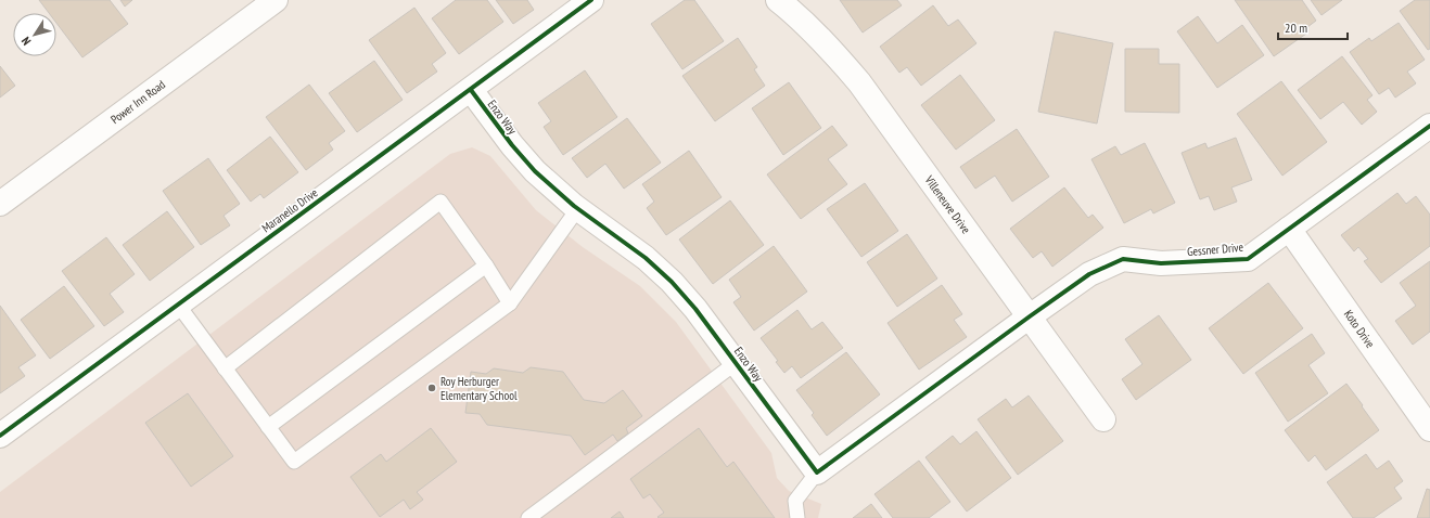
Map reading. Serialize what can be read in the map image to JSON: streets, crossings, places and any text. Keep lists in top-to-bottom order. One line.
{"streets":{"street":["Power Inn Road","Enzo Way","Villeneuve Drive","Maranello Drive","Gessner Drive","Koto Drive"]},"crossings":[["Enzo Way","Maranello Drive"],["Villeneuve Drive","Gessner Drive"],["Gessner Drive","Koto Drive"]],"places":["Roy Herburger Elementary School"],"scale_bar":"20 m","north":"bottom left"}
